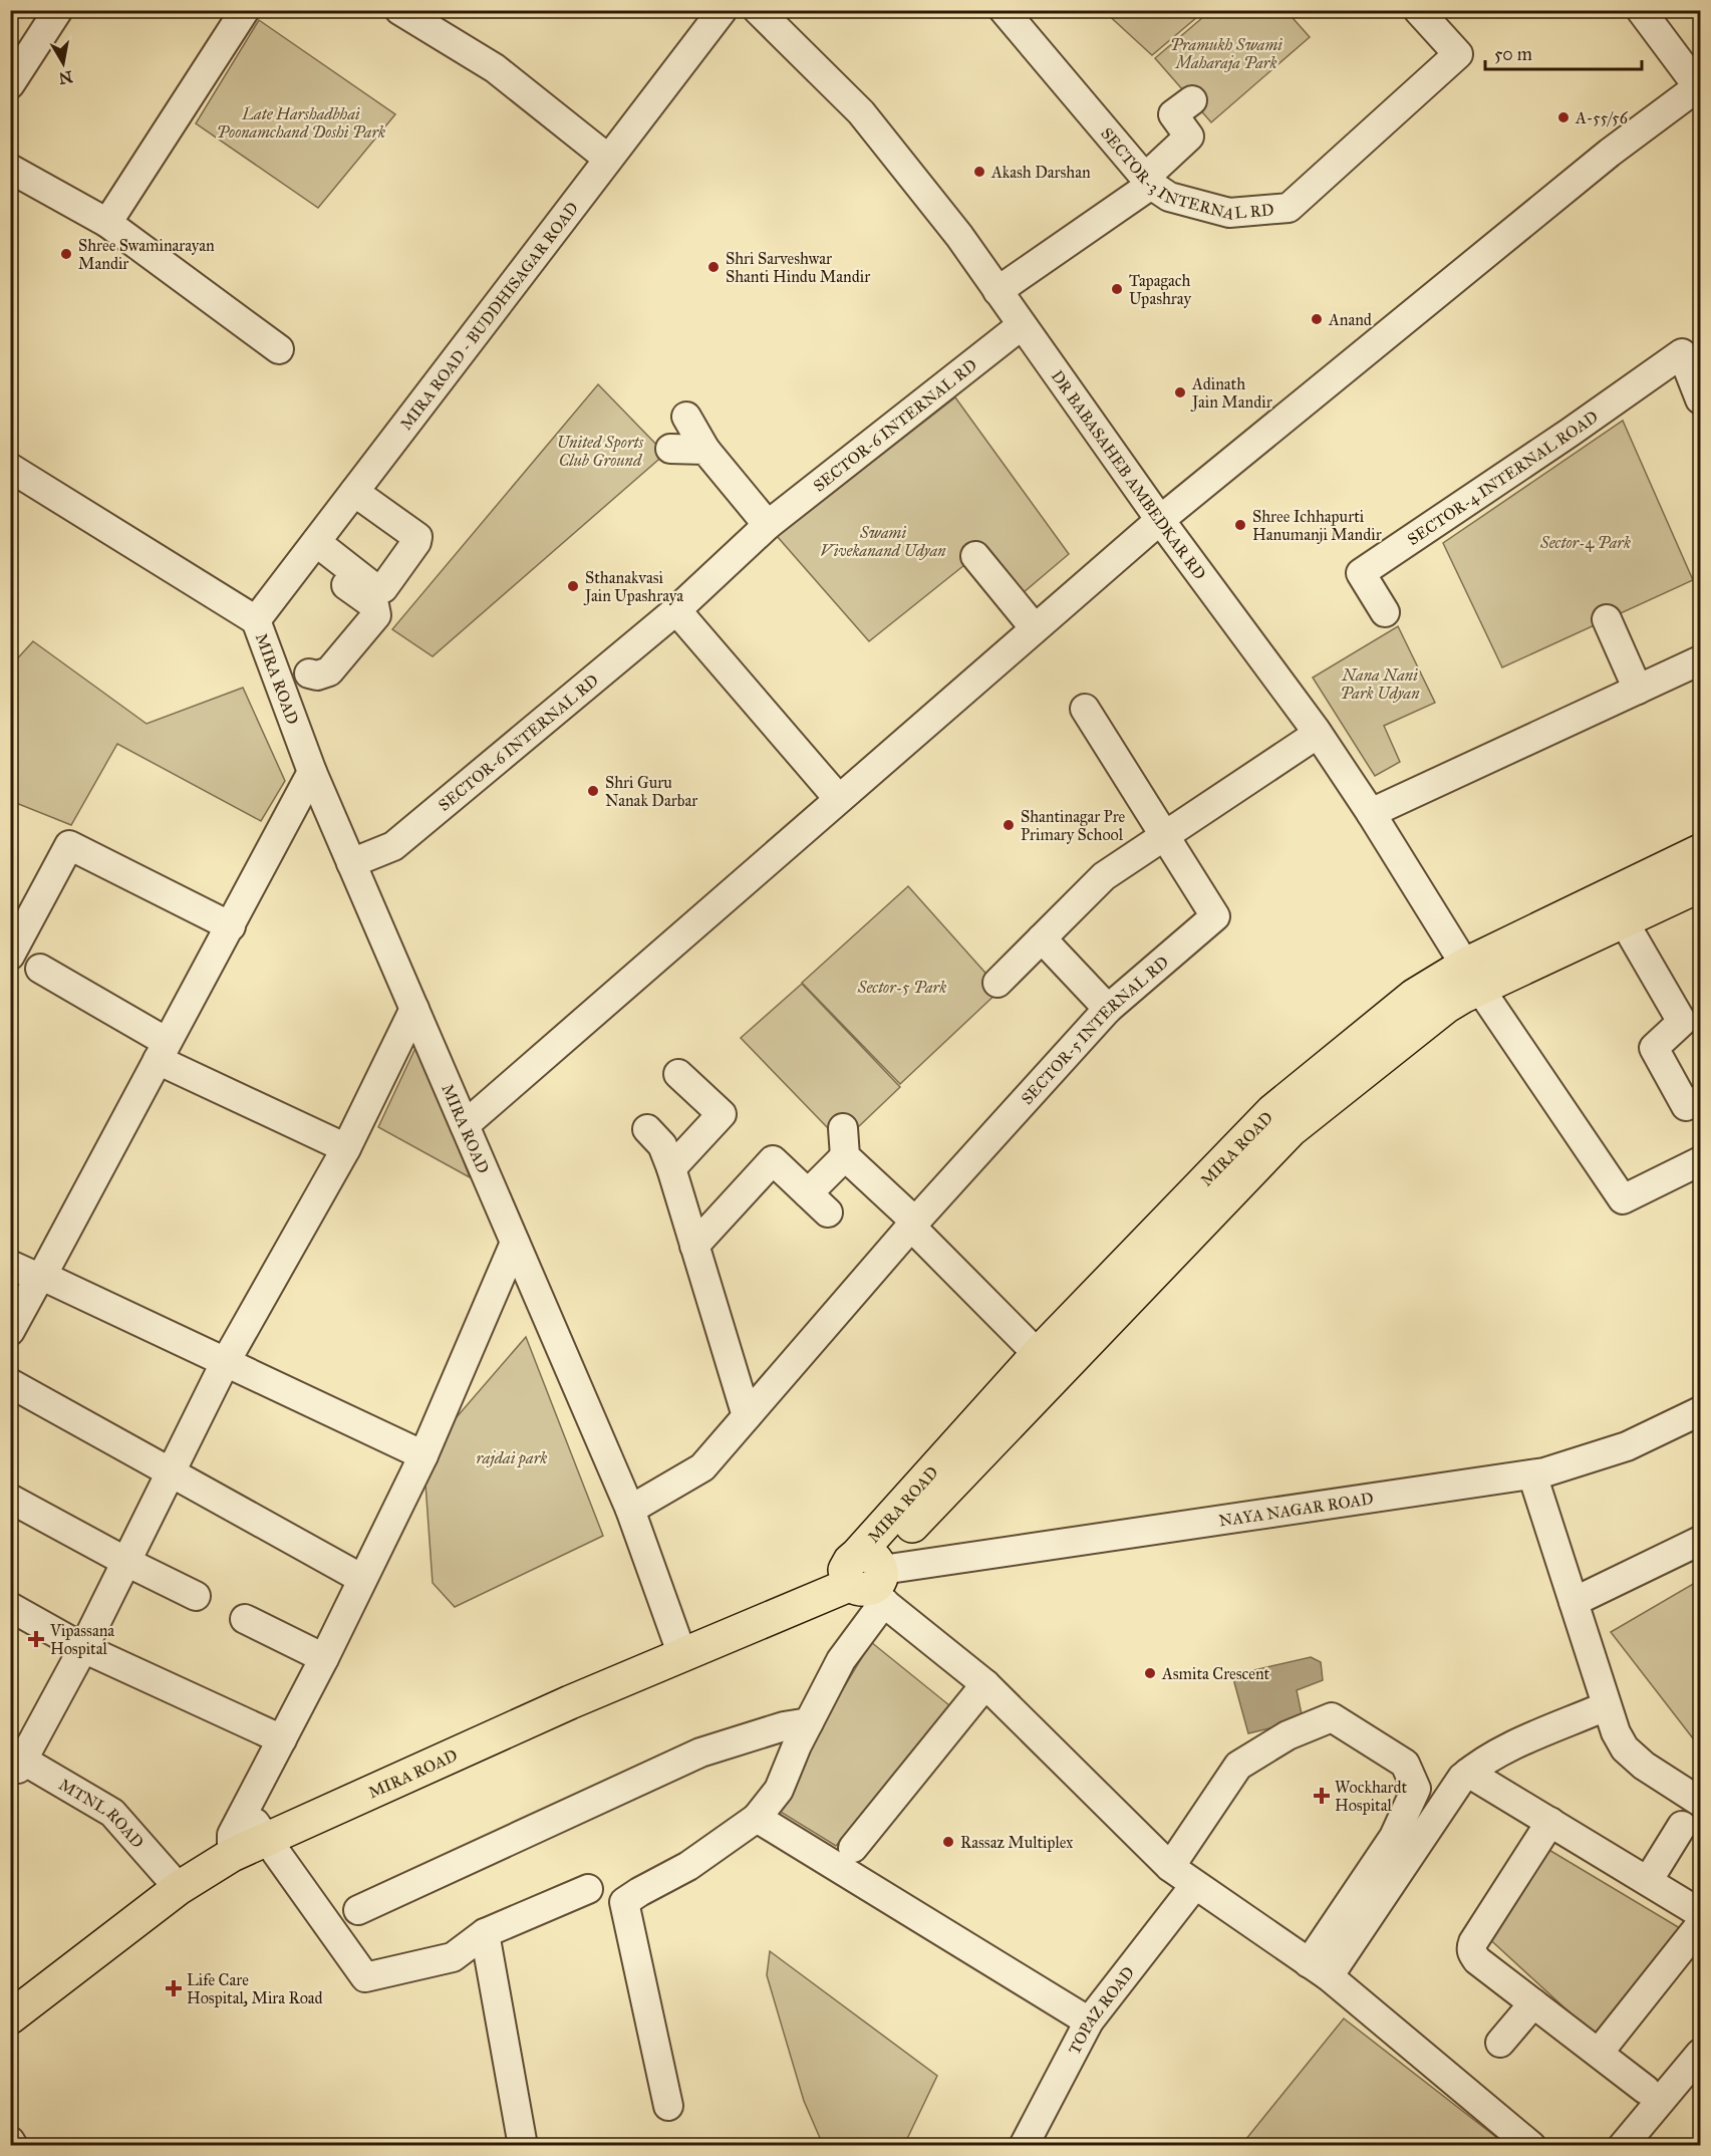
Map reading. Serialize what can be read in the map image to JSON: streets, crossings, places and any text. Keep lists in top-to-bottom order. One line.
{"streets":{"main road":["MIRA ROAD"],"street":["SECTOR-3 INTERNAL RD","MIRA ROAD - BUDDHISAGAR ROAD","SECTOR-6 INTERNAL RD","DR BABASAHEB AMBEDKAR RD","SECTOR-4 INTERNAL ROAD","SECTOR-5 INTERNAL RD","NAYA NAGAR ROAD","MTNL ROAD","TOPAZ ROAD"]},"crossings":[["MIRA ROAD - BUDDHISAGAR ROAD","MIRA ROAD"],["SECTOR-6 INTERNAL RD","DR BABASAHEB AMBEDKAR RD"],["SECTOR-6 INTERNAL RD","MIRA ROAD"],["DR BABASAHEB AMBEDKAR RD","MIRA ROAD"],["MIRA ROAD","SECTOR-5 INTERNAL RD"],["MIRA ROAD","NAYA NAGAR ROAD"],["MIRA ROAD","MTNL ROAD"]],"parks":["Pramukh Swami Maharaja Park","Late Harshadbhai Poonamchand Doshi Park","United Sports Club Ground","Swami Vivekanand Udyan","Sector-4 Park","Nana Nani Park Udyan","Sector-5 Park","rajdai park"],"places":{"other":["A-55/56","Akash Darshan","Shree Swaminarayan Mandir","Shri Sarveshwar Shanti Hindu Mandir","Tapagach Upashray","Anand","Adinath Jain Mandir","Shree Ichhapurti Hanumanji Mandir","Sthanakvasi Jain Upashraya","Shri Guru Nanak Darbar","Shantinagar Pre Primary School","Asmita Crescent","Rassaz Multiplex"],"health":["Vipassana Hospital","Wockhardt Hospital","Life Care Hospital, Mira Road"]},"scale_bar":"50 m","north":"bottom"}
